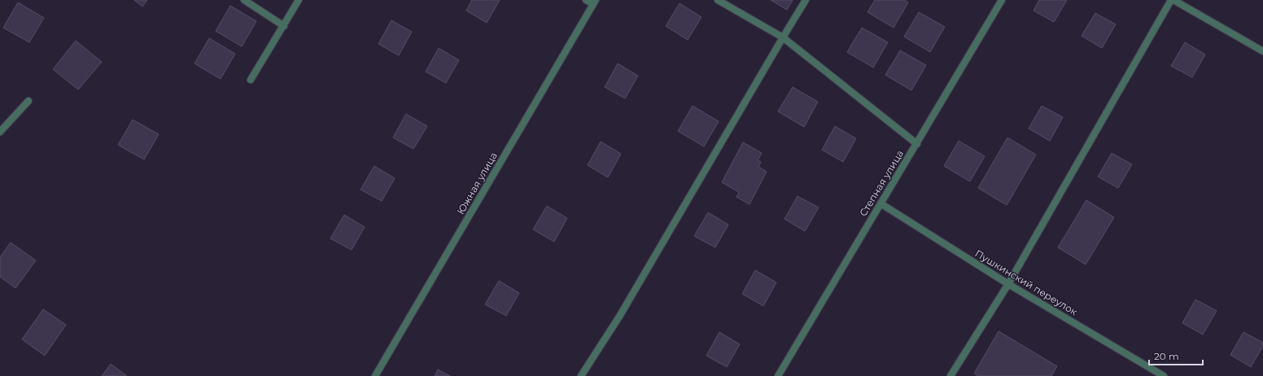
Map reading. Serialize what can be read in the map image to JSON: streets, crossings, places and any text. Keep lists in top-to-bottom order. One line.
{"streets":{"street":["Южная улица","Степная улица","Пушкинский переулок"]},"crossings":[["Степная улица","Пушкинский переулок"]],"scale_bar":"20 m"}
